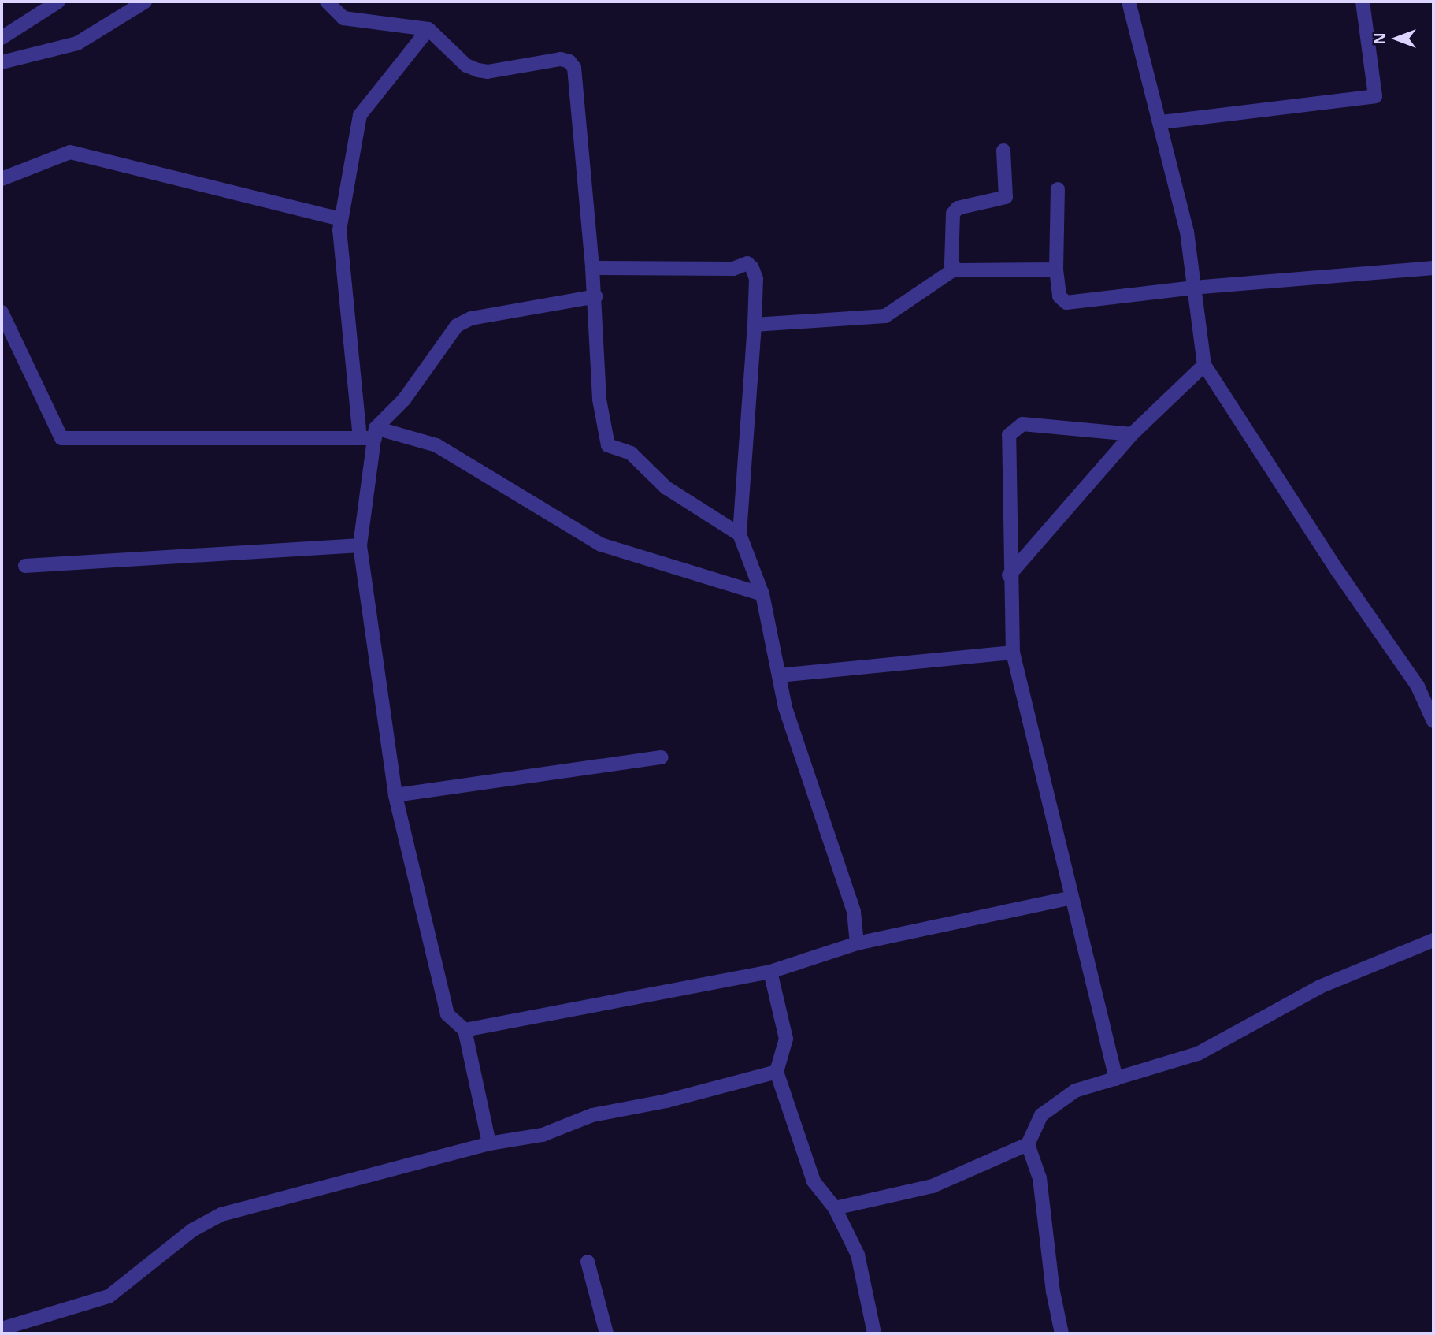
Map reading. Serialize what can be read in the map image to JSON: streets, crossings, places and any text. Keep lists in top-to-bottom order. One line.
{"north":"left"}
